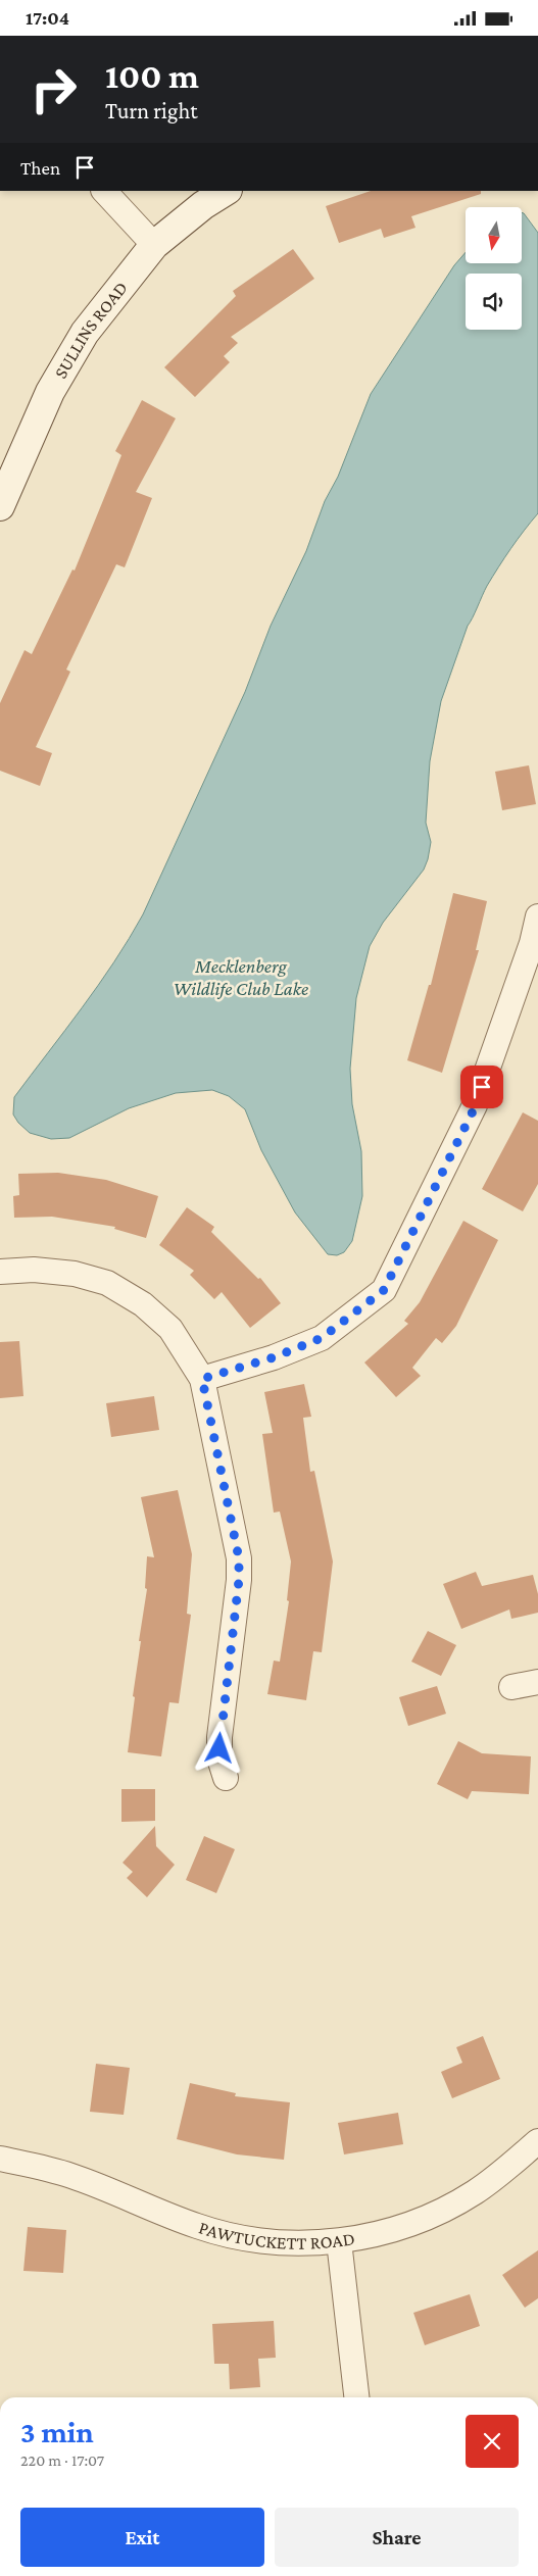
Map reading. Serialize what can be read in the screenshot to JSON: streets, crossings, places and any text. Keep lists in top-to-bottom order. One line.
{"streets":{"street":["SULLINS ROAD","PAWTUCKETT ROAD"]},"water":["Mecklenberg Wildlife Club Lake"],"north":"bottom","page":{"status":"17:04","turn":["100 m","Turn right"],"then":"Then","heading":["3 min","220 m · 17:07"],"buttons":["Exit","Share"]}}
